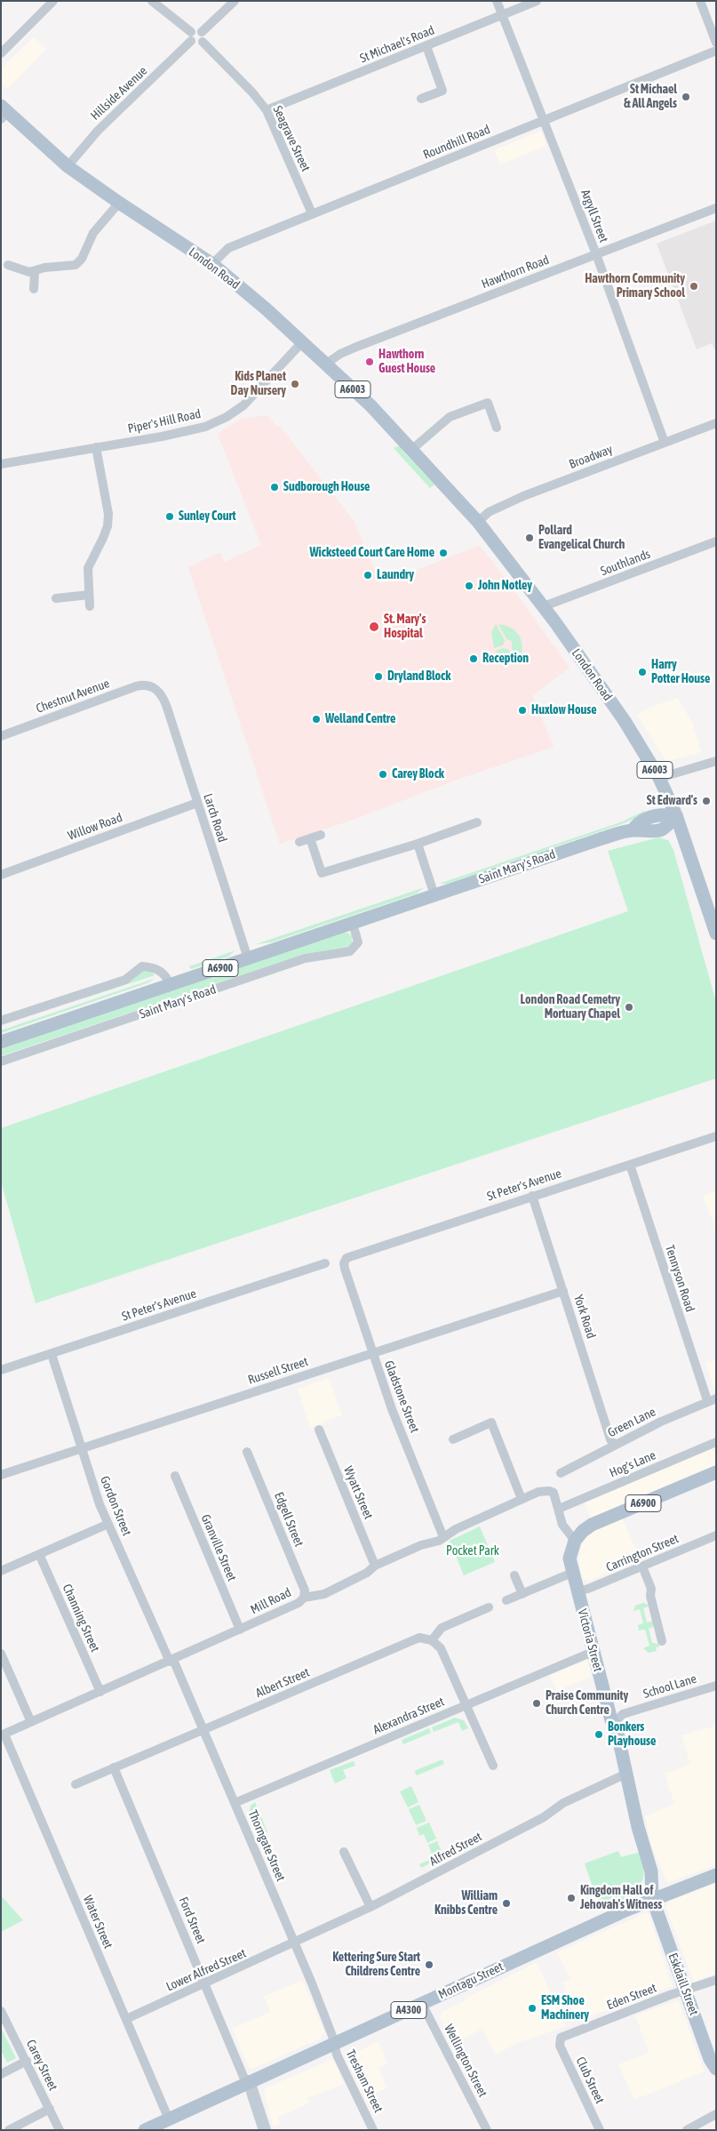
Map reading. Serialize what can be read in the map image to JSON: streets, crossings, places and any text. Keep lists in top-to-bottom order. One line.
{"streets":{"main road":["London Road","A6003","Saint Mary's Road","A6900","Victoria Street","Montagu Street","Eskdaill Street","A4300"],"street":["St Michael's Road","Hillside Avenue","Seagrave Street","Roundhill Road","Argyll Street","Hawthorn Road","Piper's Hill Road","Broadway","Southlands","Chestnut Avenue","Larch Road","Willow Road","St Peter's Avenue","Tennyson Road","York Road","Russell Street","Gladstone Street","Green Lane","Hog's Lane","Wyatt Street","Gordon Street","Edgell Street","Granville Street","Carrington Street","Mill Road","Channing Street","Albert Street","School Lane","Alexandra Street","Thorngate Street","Alfred Street","Ford Street","Water Street","Lower Alfred Street","Eden Street","Wellington Street","Carey Street","Club Street","Tresham Street"]},"crossings":[["St Michael's Road","Seagrave Street"],["St Michael's Road","Argyll Street"],["Hillside Avenue","London Road"],["Seagrave Street","Roundhill Road"],["Roundhill Road","Argyll Street"],["Roundhill Road","London Road"],["Argyll Street","Hawthorn Road"],["Argyll Street","Broadway"],["London Road","Hawthorn Road"],["London Road","Piper's Hill Road"],["London Road","Broadway"],["London Road","Southlands"],["London Road","Saint Mary's Road"],["Chestnut Avenue","Larch Road"],["Larch Road","Willow Road"],["Larch Road","Saint Mary's Road"],["A6900","Victoria Street"],["St Peter's Avenue","Tennyson Road"],["St Peter's Avenue","York Road"],["St Peter's Avenue","Gladstone Street"],["St Peter's Avenue","Gordon Street"],["Tennyson Road","Green Lane"],["York Road","Russell Street"],["York Road","Green Lane"],["Russell Street","Gladstone Street"],["Russell Street","Gordon Street"],["Gladstone Street","Mill Road"],["Hog's Lane","Mill Road"],["Wyatt Street","Mill Road"],["Gordon Street","Mill Road"],["Gordon Street","Thorngate Street"],["Edgell Street","Mill Road"],["Granville Street","Mill Road"],["Carrington Street","Victoria Street"],["Mill Road","Channing Street"],["Mill Road","Thorngate Street"],["Mill Road","Water Street"],["Victoria Street","School Lane"],["Victoria Street","Alexandra Street"],["Victoria Street","Alfred Street"],["Victoria Street","Montagu Street"],["Victoria Street","Eskdaill Street"],["Albert Street","Thorngate Street"],["Albert Street","Ford Street"],["Alexandra Street","Thorngate Street"],["Thorngate Street","Alfred Street"],["Thorngate Street","Lower Alfred Street"],["Thorngate Street","Montagu Street"],["Thorngate Street","Tresham Street"],["Alfred Street","Lower Alfred Street"],["Ford Street","Lower Alfred Street"],["Ford Street","Montagu Street"],["Water Street","Lower Alfred Street"],["Water Street","Montagu Street"],["Montagu Street","Eskdaill Street"],["Montagu Street","Wellington Street"],["Montagu Street","Tresham Street"],["Eskdaill Street","Eden Street"],["Eden Street","Club Street"]],"parks":["Pocket Park"],"places":["St Michael & All Angels","Hawthorn Community Primary School","Hawthorn Guest House","Kids Planet Day Nursery","Sudborough House","Sunley Court","Pollard Evangelical Church","Wicksteed Court Care Home","Laundry","John Notley","St. Mary's Hospital","Reception","Harry Potter House","Dryland Block","Huxlow House","Welland Centre","Carey Block","St Edward's","London Road Cemetry Mortuary Chapel","Praise Community Church Centre","Bonkers Playhouse","Kingdom Hall of Jehovah's Witness","William Knibbs Centre","Kettering Sure Start Childrens Centre","ESM Shoe Machinery"]}
